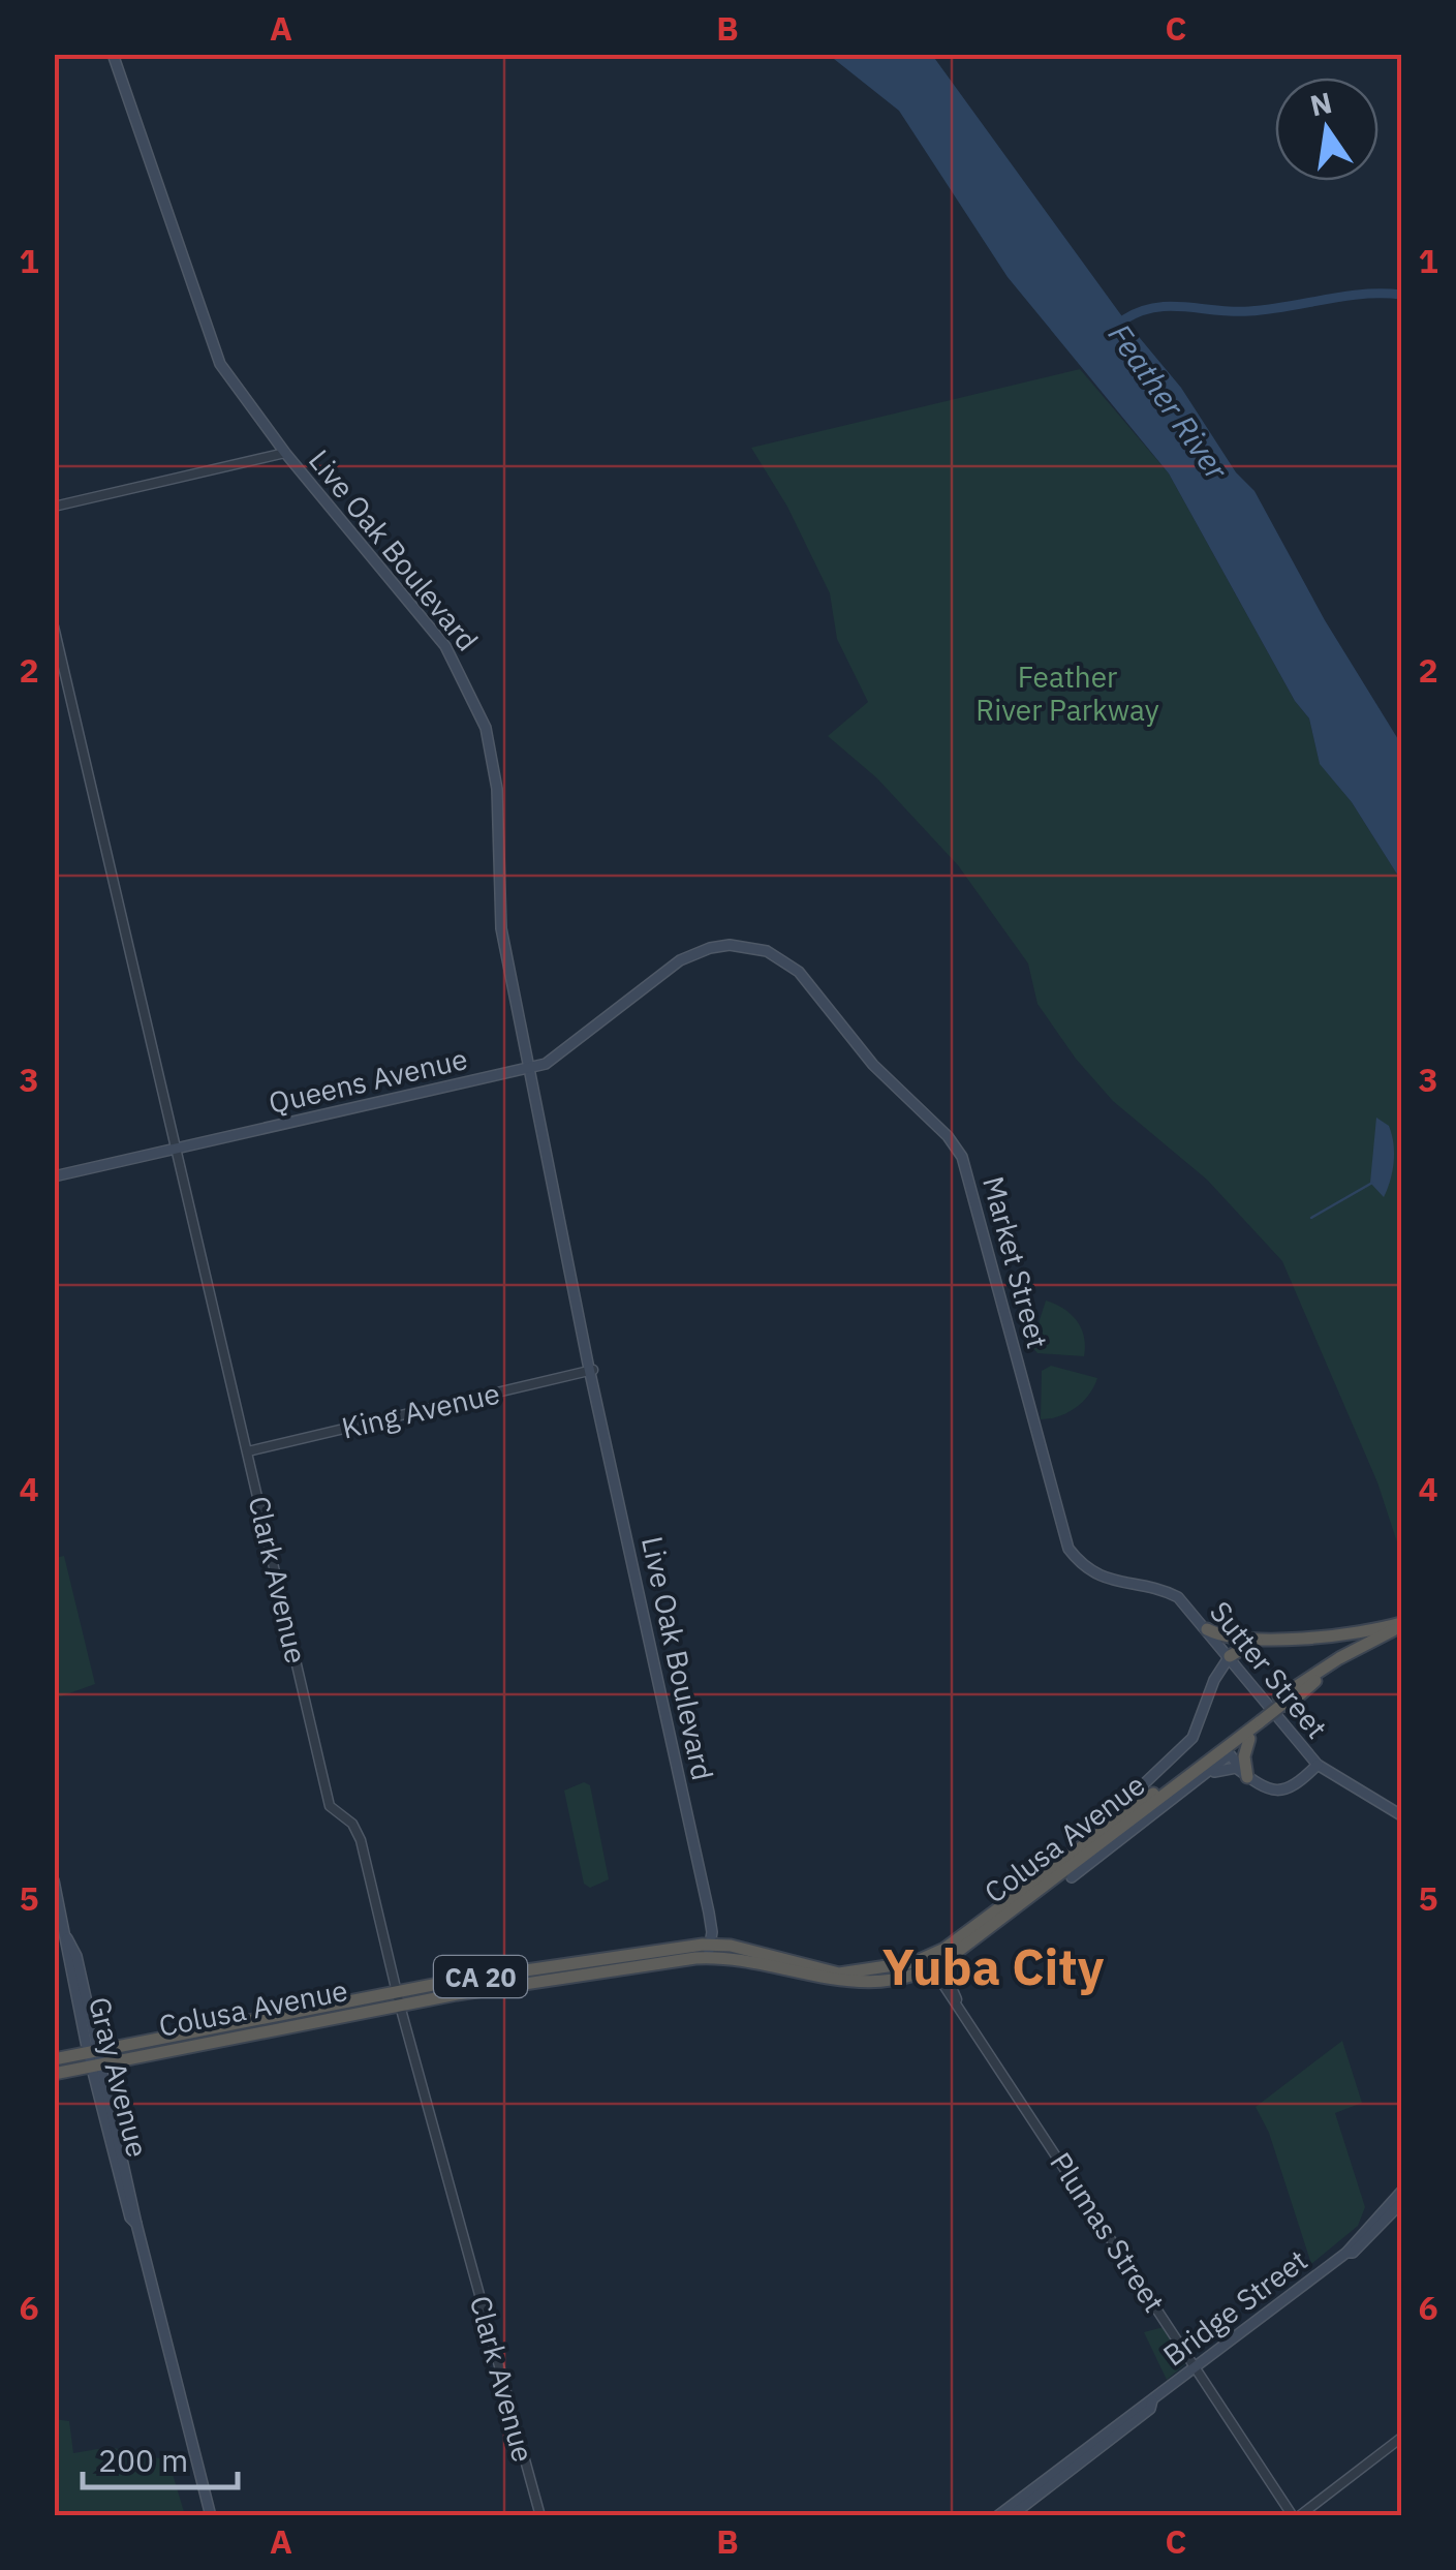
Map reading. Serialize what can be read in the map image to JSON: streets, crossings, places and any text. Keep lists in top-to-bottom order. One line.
{"streets":{"highway":["Colusa Avenue","CA 20"],"main road":["Live Oak Boulevard","Queens Avenue","Market Street","Sutter Street","Gray Avenue","Bridge Street"],"street":["King Avenue","Clark Avenue","Plumas Street"]},"crossings":[["Live Oak Boulevard","Queens Avenue"],["Live Oak Boulevard","King Avenue"],["Live Oak Boulevard","Colusa Avenue"],["Queens Avenue","Market Street"],["Queens Avenue","Clark Avenue"],["Market Street","Sutter Street"],["King Avenue","Clark Avenue"],["Clark Avenue","Colusa Avenue"],["Colusa Avenue","Gray Avenue"],["Colusa Avenue","Plumas Street"],["Plumas Street","Bridge Street"]],"districts":["Yuba City"],"water":["Feather River"],"parks":["Feather River Parkway"],"scale_bar":"200 m","north":"top","grid":{"columns":["A","B","C"],"rows":["1","2","3","4","5","6"]}}
